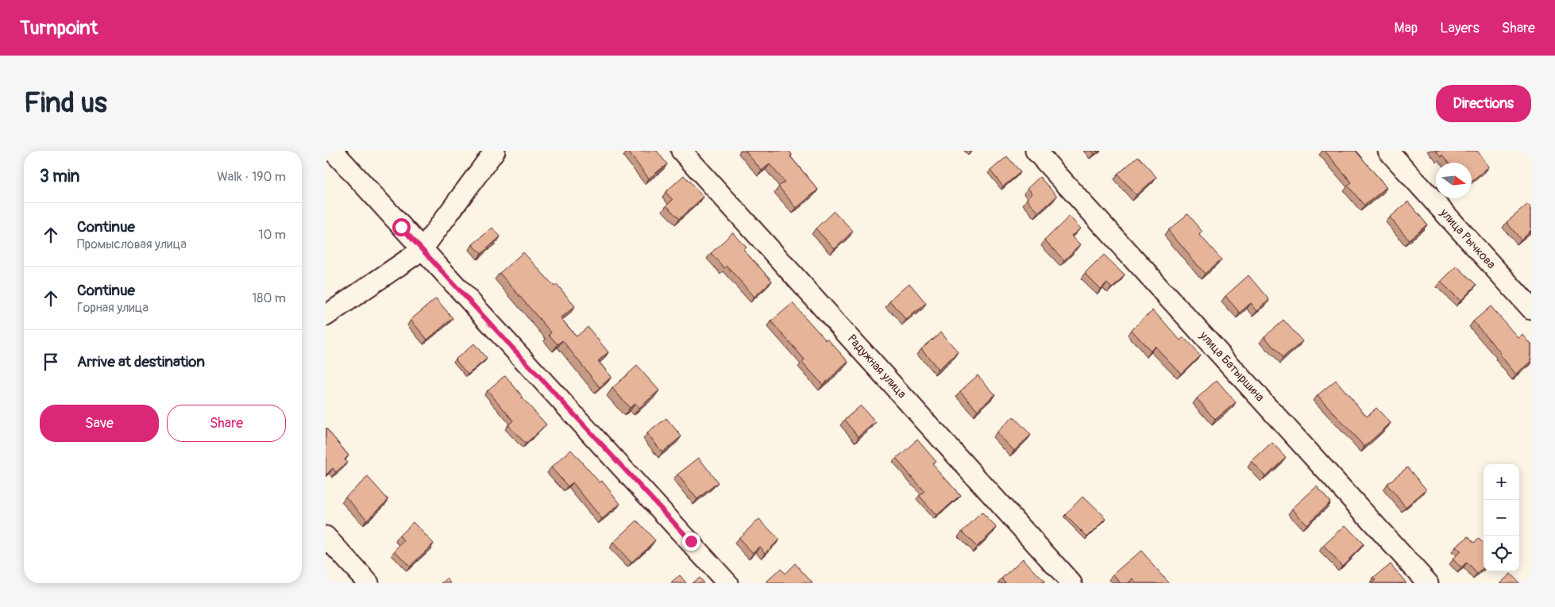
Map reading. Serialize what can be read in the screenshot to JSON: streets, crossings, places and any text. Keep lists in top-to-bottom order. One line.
{"streets":{"street":["улица Рычкова","Радужная улица","улица Батыршина"]},"north":"right","page":{"header":"Turnpoint","nav":["Map","Layers","Share"],"buttons":["Directions",["Save","Share"]],"title":"Find us","heading":["3 min","Walk · 190 m"],"list":[["Continue","Промысловая улица","10 m"],["Continue","Горная улица","180 m"],"Arrive at destination"],"map_buttons":["+","−"]}}
